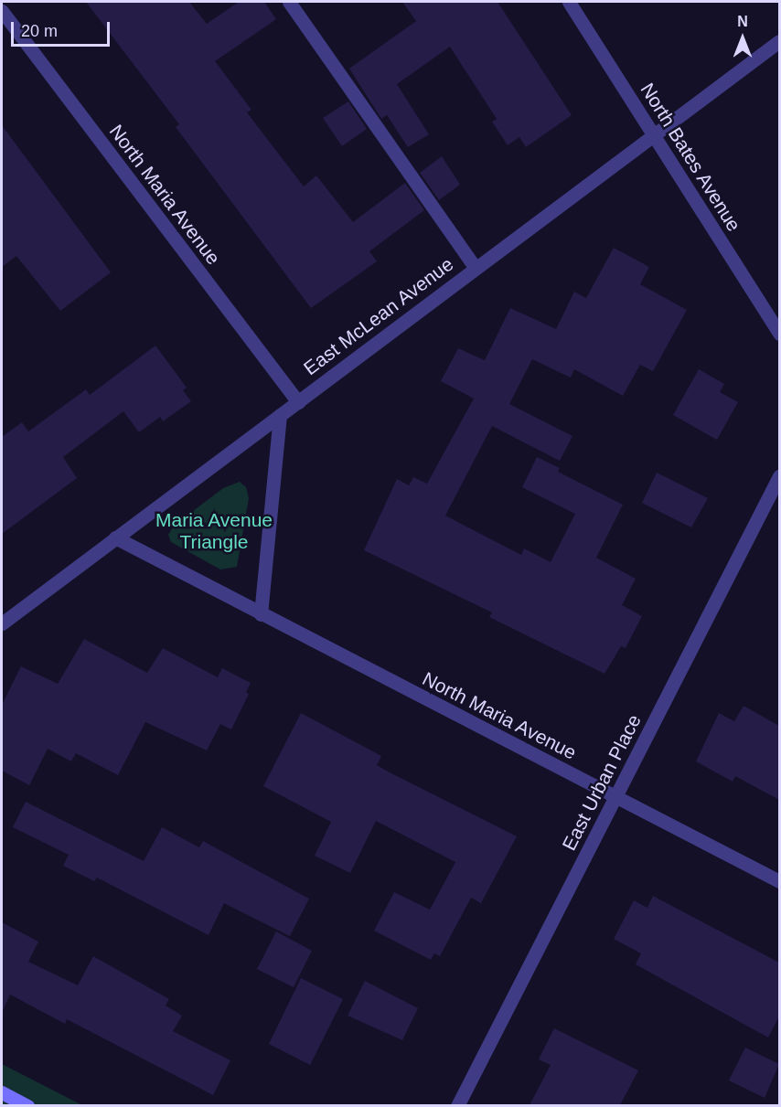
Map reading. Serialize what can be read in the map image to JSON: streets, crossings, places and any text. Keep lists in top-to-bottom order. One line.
{"streets":{"street":["North Bates Avenue","North Maria Avenue","East McLean Avenue","East Urban Place"]},"crossings":[["North Bates Avenue","East McLean Avenue"],["North Maria Avenue","East McLean Avenue"],["North Maria Avenue","East Urban Place"]],"parks":["Maria Avenue Triangle"],"scale_bar":"20 m","north":"top"}
